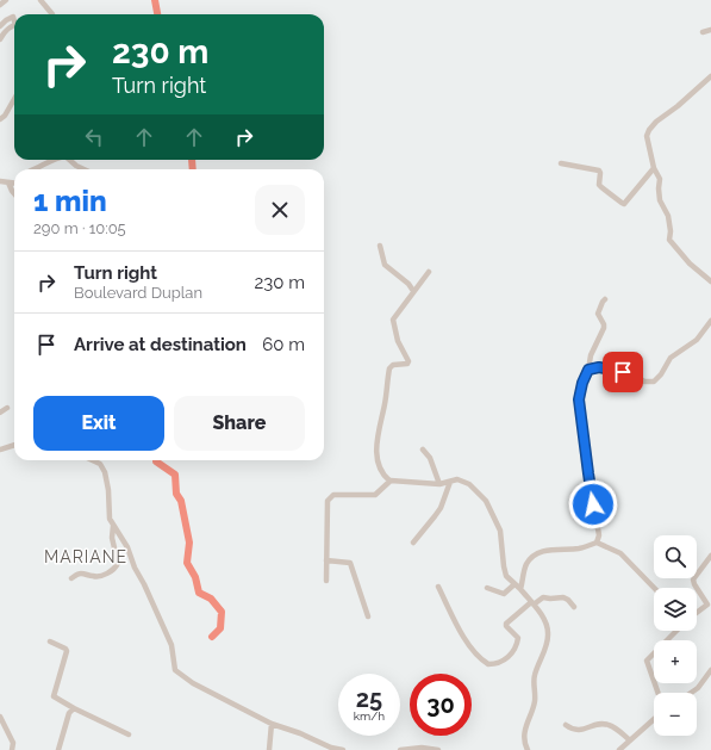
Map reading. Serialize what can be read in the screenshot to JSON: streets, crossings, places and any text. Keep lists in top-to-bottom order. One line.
{"districts":["MARIANE"],"page":{"turn":["230 m","Turn right"],"heading":["1 min","290 m · 10:05"],"list":[{"name":"Turn right","note":"Boulevard Duplan","value":"230 m"},{"name":"Arrive at destination","value":"60 m"}],"buttons":["Exit","Share"],"map_buttons":["+","−"],"speed":"25 km/h","limit":"30"}}
